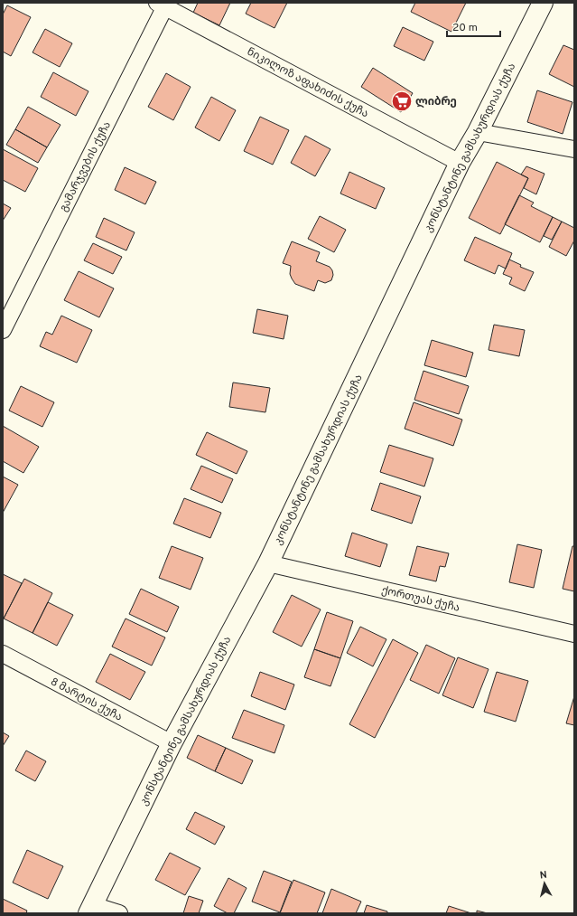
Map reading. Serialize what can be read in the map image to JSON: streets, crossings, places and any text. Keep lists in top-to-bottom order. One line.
{"streets":{"main road":["კონსტანტინე გამსახურდიას ქუჩა"],"street":["ნიკილოზ აფახიძის ქუჩა","გამარჯვების ქუჩა","ქორთუას ქუჩა","8 მარტის ქუჩა"]},"crossings":[["ნიკილოზ აფახიძის ქუჩა","კონსტანტინე გამსახურდიას ქუჩა"],["ნიკილოზ აფახიძის ქუჩა","გამარჯვების ქუჩა"],["კონსტანტინე გამსახურდიას ქუჩა","ქორთუას ქუჩა"],["კონსტანტინე გამსახურდიას ქუჩა","8 მარტის ქუჩა"]],"places":{"supermarket":["ლიბრე"]},"scale_bar":"20 m","north":"top"}
